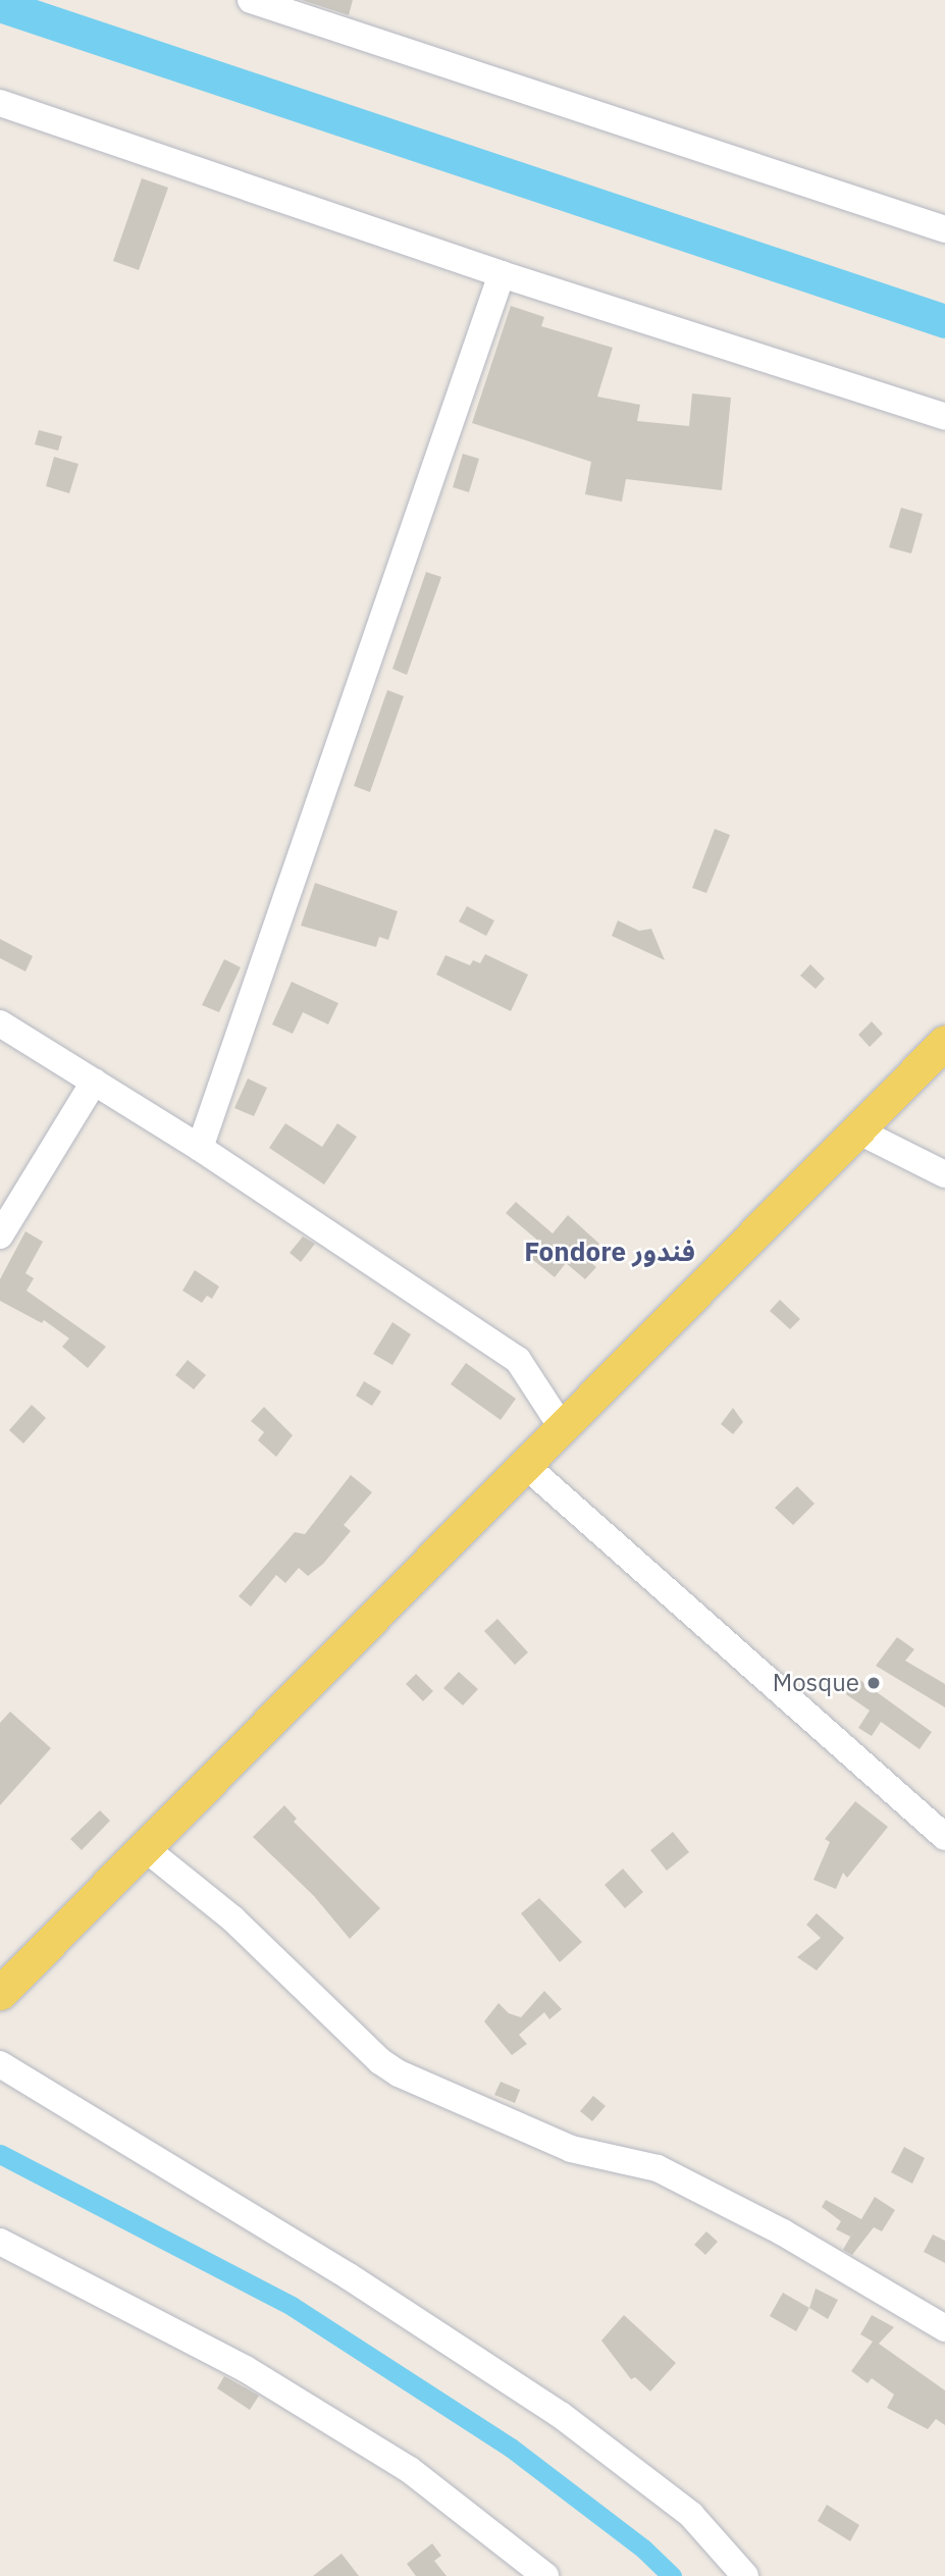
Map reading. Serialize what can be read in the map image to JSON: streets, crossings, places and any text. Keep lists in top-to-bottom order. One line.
{"districts":["Fondore فندور"],"places":["Mosque"]}
